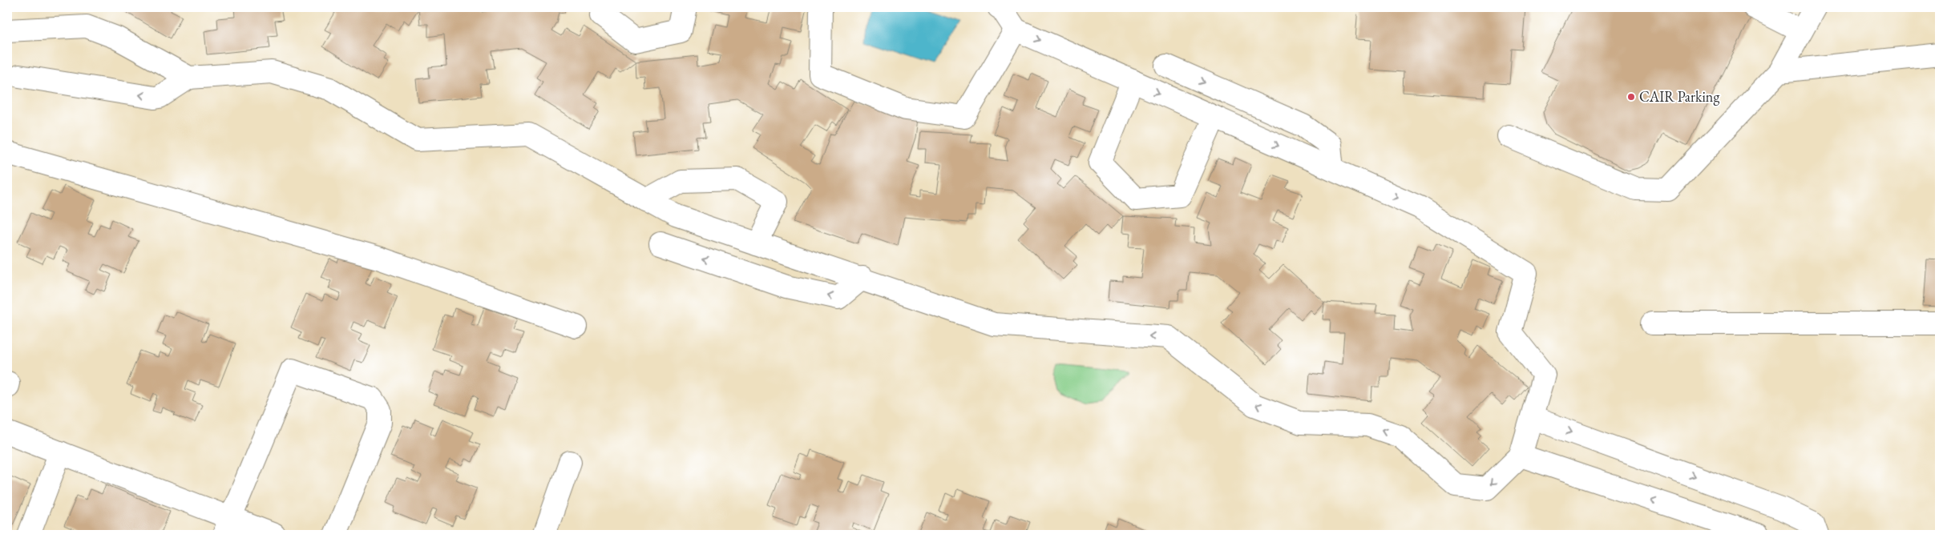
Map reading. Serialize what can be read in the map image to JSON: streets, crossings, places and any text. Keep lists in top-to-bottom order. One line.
{"places":["CAIR Parking"]}
